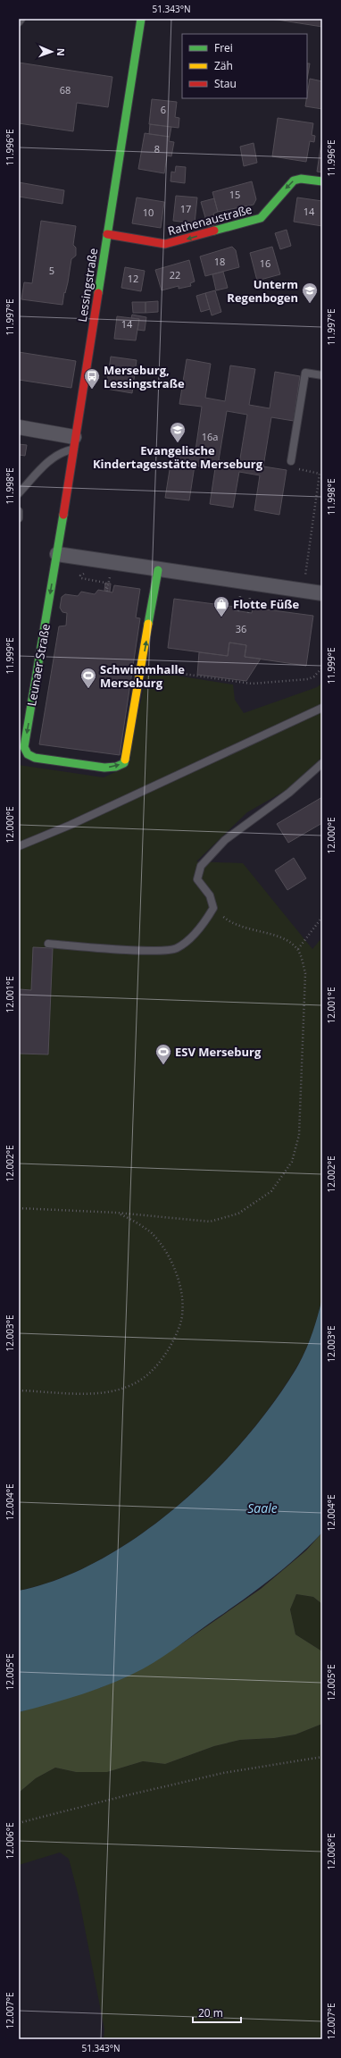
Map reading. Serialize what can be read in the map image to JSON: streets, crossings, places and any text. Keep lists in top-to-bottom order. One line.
{"streets":{"street":["Rathenaustraße","Lessingstraße","Leunaer Straße"]},"crossings":[["Rathenaustraße","Lessingstraße"],["Lessingstraße","Leunaer Straße"]],"one_way":["Rathenaustraße"],"water":["Saale"],"places":{"school or university":["Unterm Regenbogen","Evangelische Kindertagesstätte Merseburg"],"bus stop":["Merseburg, Lessingstraße"],"shop":["Flotte Füße"],"sports":["Schwimmhalle Merseburg","ESV Merseburg"]},"house_numbers":["68","6","8","15","17","14","10","18","16","5","22","12","14","16a","36"],"legend":["Frei","Zäh","Stau"],"scale_bar":"20 m","north":"right","coordinates":["51.343°N","11.996°E","11.997°E","11.998°E","11.999°E","12.000°E","12.001°E","12.002°E","12.003°E","12.004°E","12.005°E","12.006°E","12.007°E"]}
